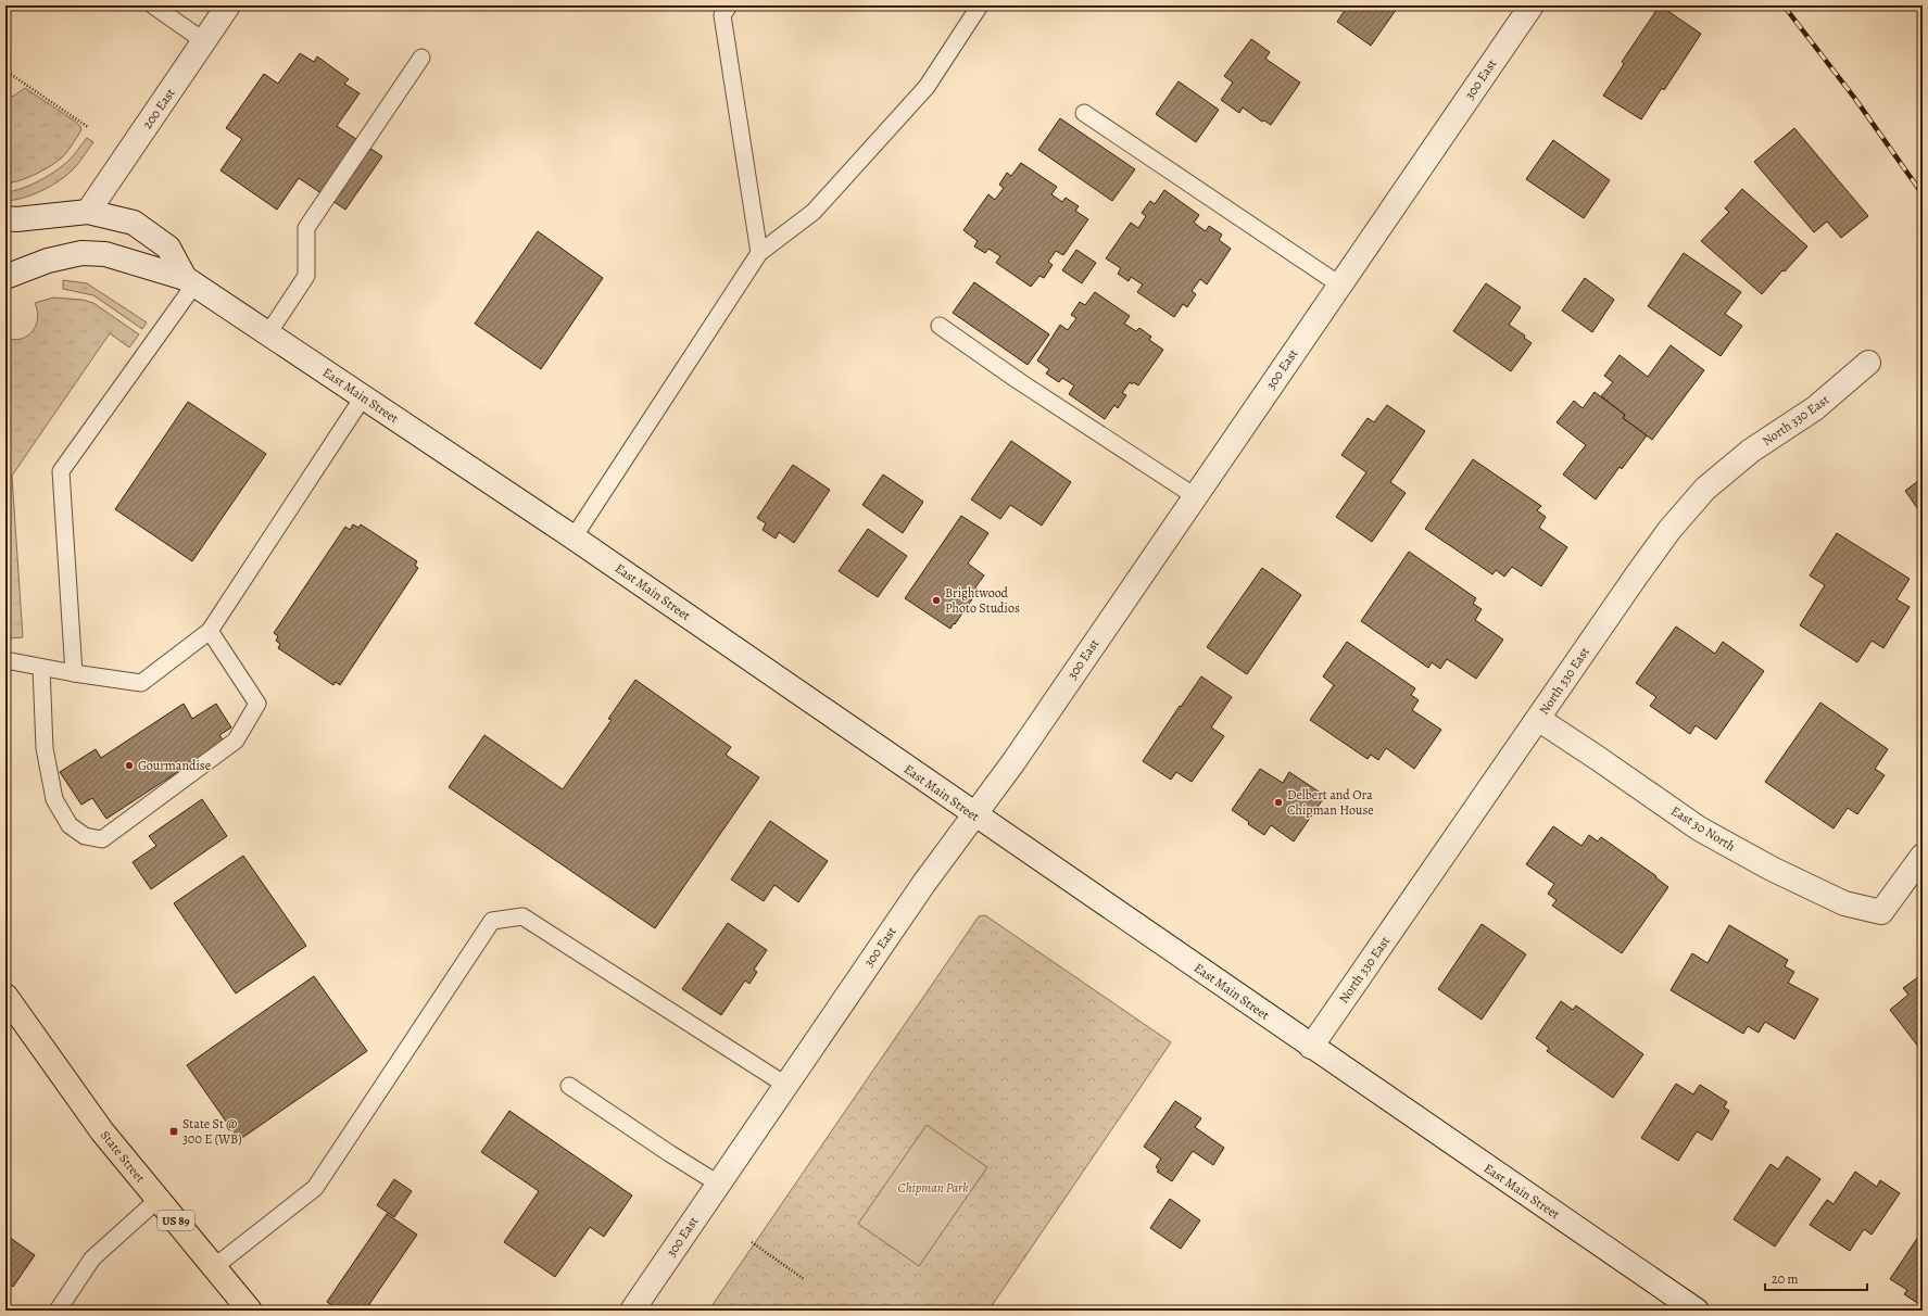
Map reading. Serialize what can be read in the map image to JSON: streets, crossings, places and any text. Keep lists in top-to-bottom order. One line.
{"streets":{"main road":["State Street","US 89"],"street":["300 East","200 East","East Main Street","North 330 East","East 30 North"]},"crossings":[["300 East","East Main Street"],["200 East","East Main Street"],["East Main Street","North 330 East"],["North 330 East","East 30 North"]],"parks":["Chipman Park"],"places":{"other":["Brightwood Photo Studios","Gourmandise","Delbert and Ora Chipman House"],"transit":["State St @ 300 E (WB)"]},"scale_bar":"20 m"}
